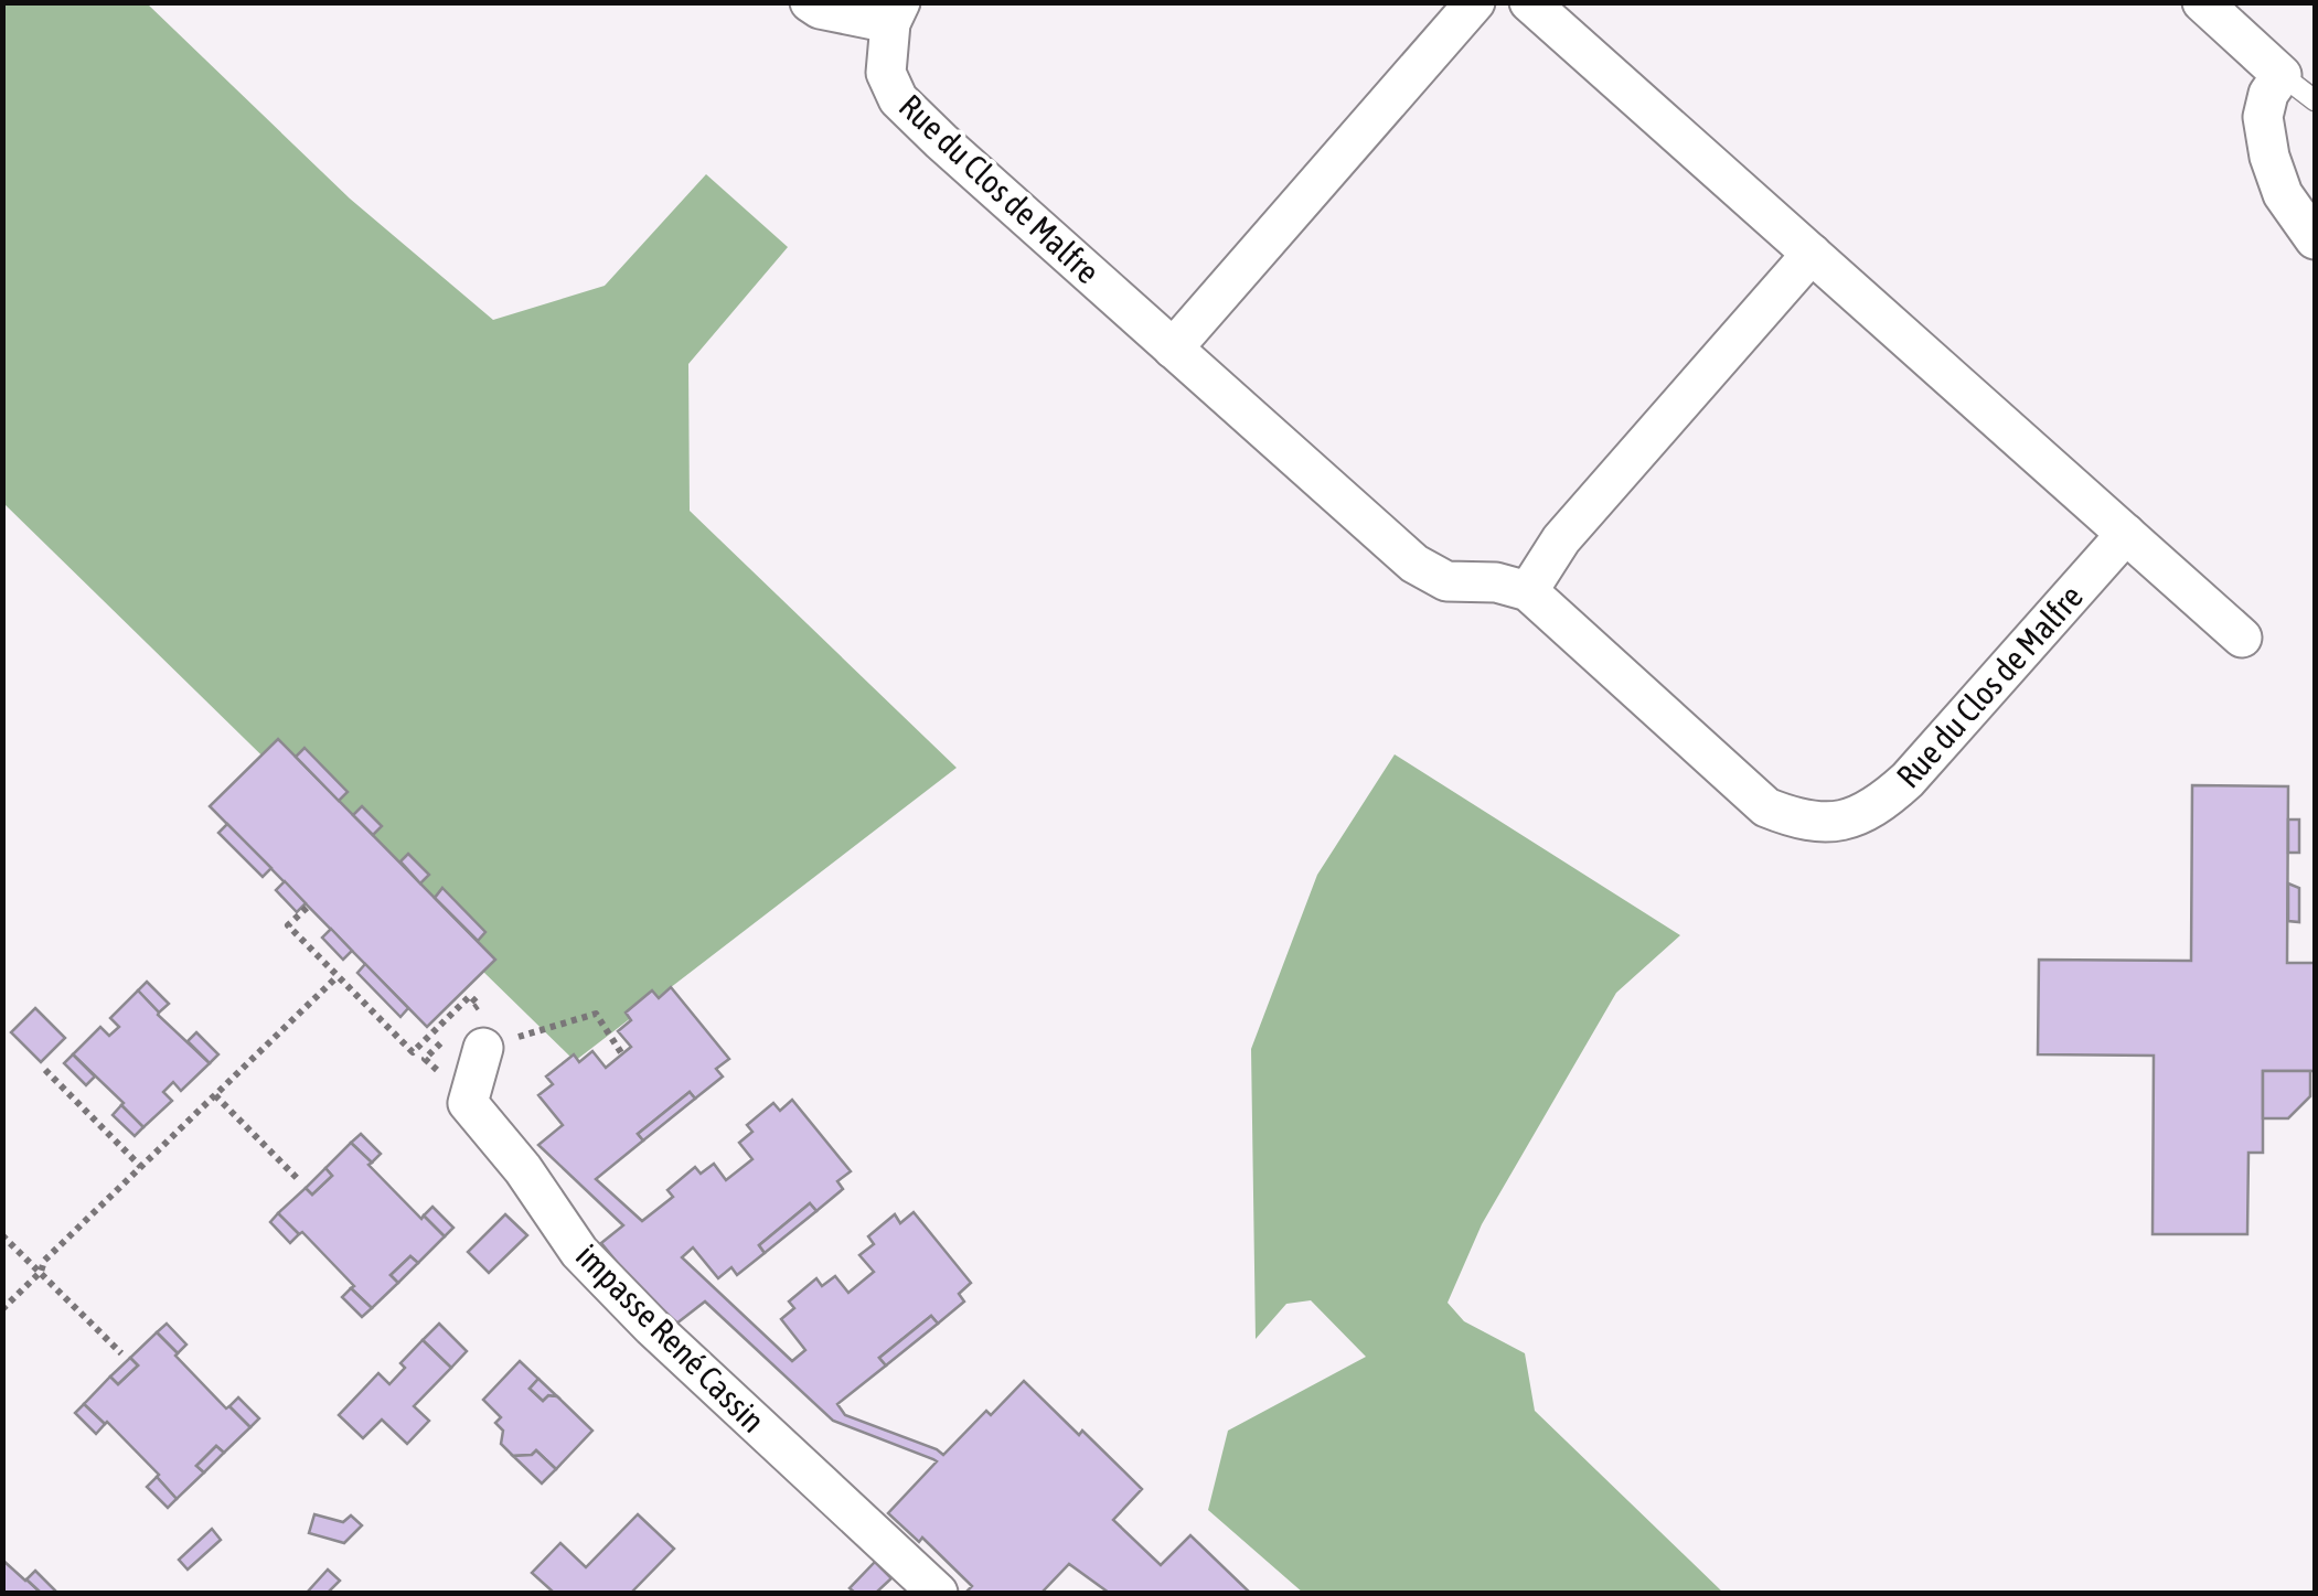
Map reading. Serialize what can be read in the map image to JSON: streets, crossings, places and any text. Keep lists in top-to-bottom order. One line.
{"streets":{"street":["Rue du Clos de Malfre","impasse René Cassin"]}}
